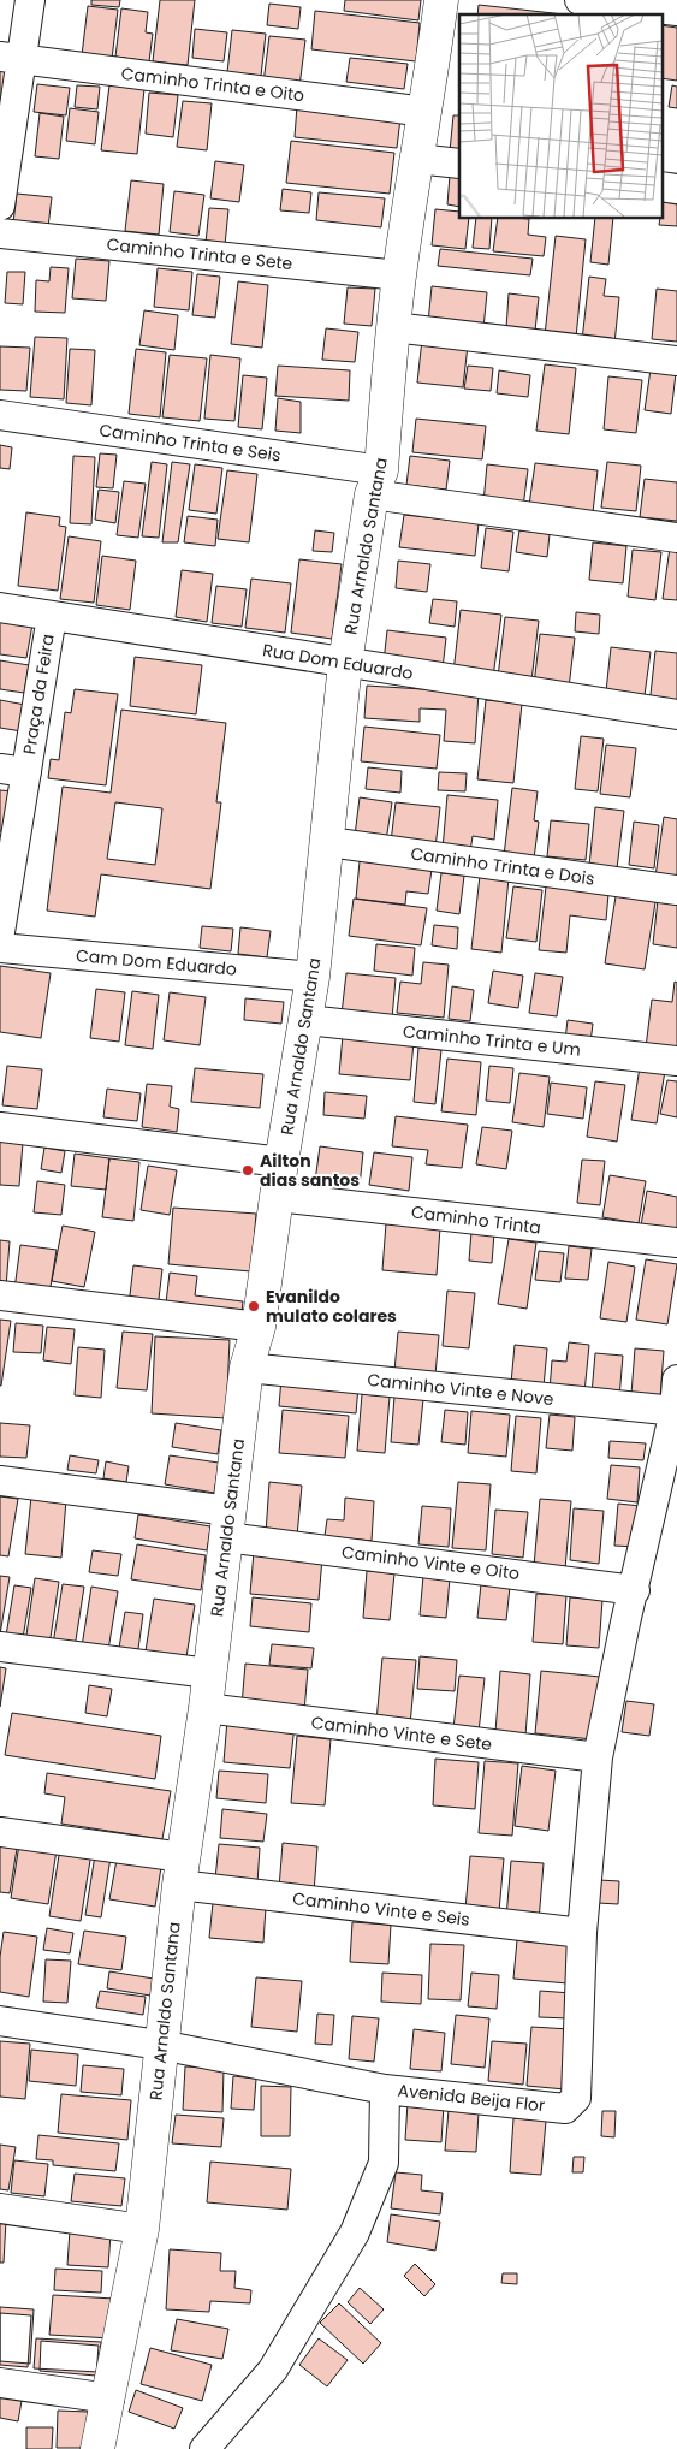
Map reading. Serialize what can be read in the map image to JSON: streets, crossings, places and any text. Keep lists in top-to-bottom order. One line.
{"streets":{"street":["Caminho Trinta e Oito","Caminho Trinta e Sete","Caminho Trinta e Seis","Rua Arnaldo Santana","Rua Dom Eduardo","Praça da Feira","Caminho Trinta e Dois","Cam Dom Eduardo","Caminho Trinta e Um","Caminho Trinta","Caminho Vinte e Nove","Caminho Vinte e Oito","Caminho Vinte e Sete","Caminho Vinte e Seis","Avenida Beija Flor"]},"crossings":[["Caminho Trinta e Oito","Rua Arnaldo Santana"],["Caminho Trinta e Sete","Rua Arnaldo Santana"],["Caminho Trinta e Seis","Rua Arnaldo Santana"],["Rua Arnaldo Santana","Rua Dom Eduardo"],["Rua Arnaldo Santana","Caminho Trinta e Dois"],["Rua Arnaldo Santana","Cam Dom Eduardo"],["Rua Arnaldo Santana","Caminho Trinta e Um"],["Rua Arnaldo Santana","Caminho Trinta"],["Rua Arnaldo Santana","Caminho Vinte e Nove"],["Rua Arnaldo Santana","Caminho Vinte e Oito"],["Rua Arnaldo Santana","Caminho Vinte e Sete"],["Rua Arnaldo Santana","Caminho Vinte e Seis"],["Rua Arnaldo Santana","Avenida Beija Flor"],["Rua Dom Eduardo","Praça da Feira"],["Caminho Vinte e Nove","Avenida Beija Flor"],["Caminho Vinte e Oito","Avenida Beija Flor"],["Caminho Vinte e Sete","Avenida Beija Flor"],["Caminho Vinte e Seis","Avenida Beija Flor"]],"places":["Ailton dias santos","Evanildo mulato colares"]}
